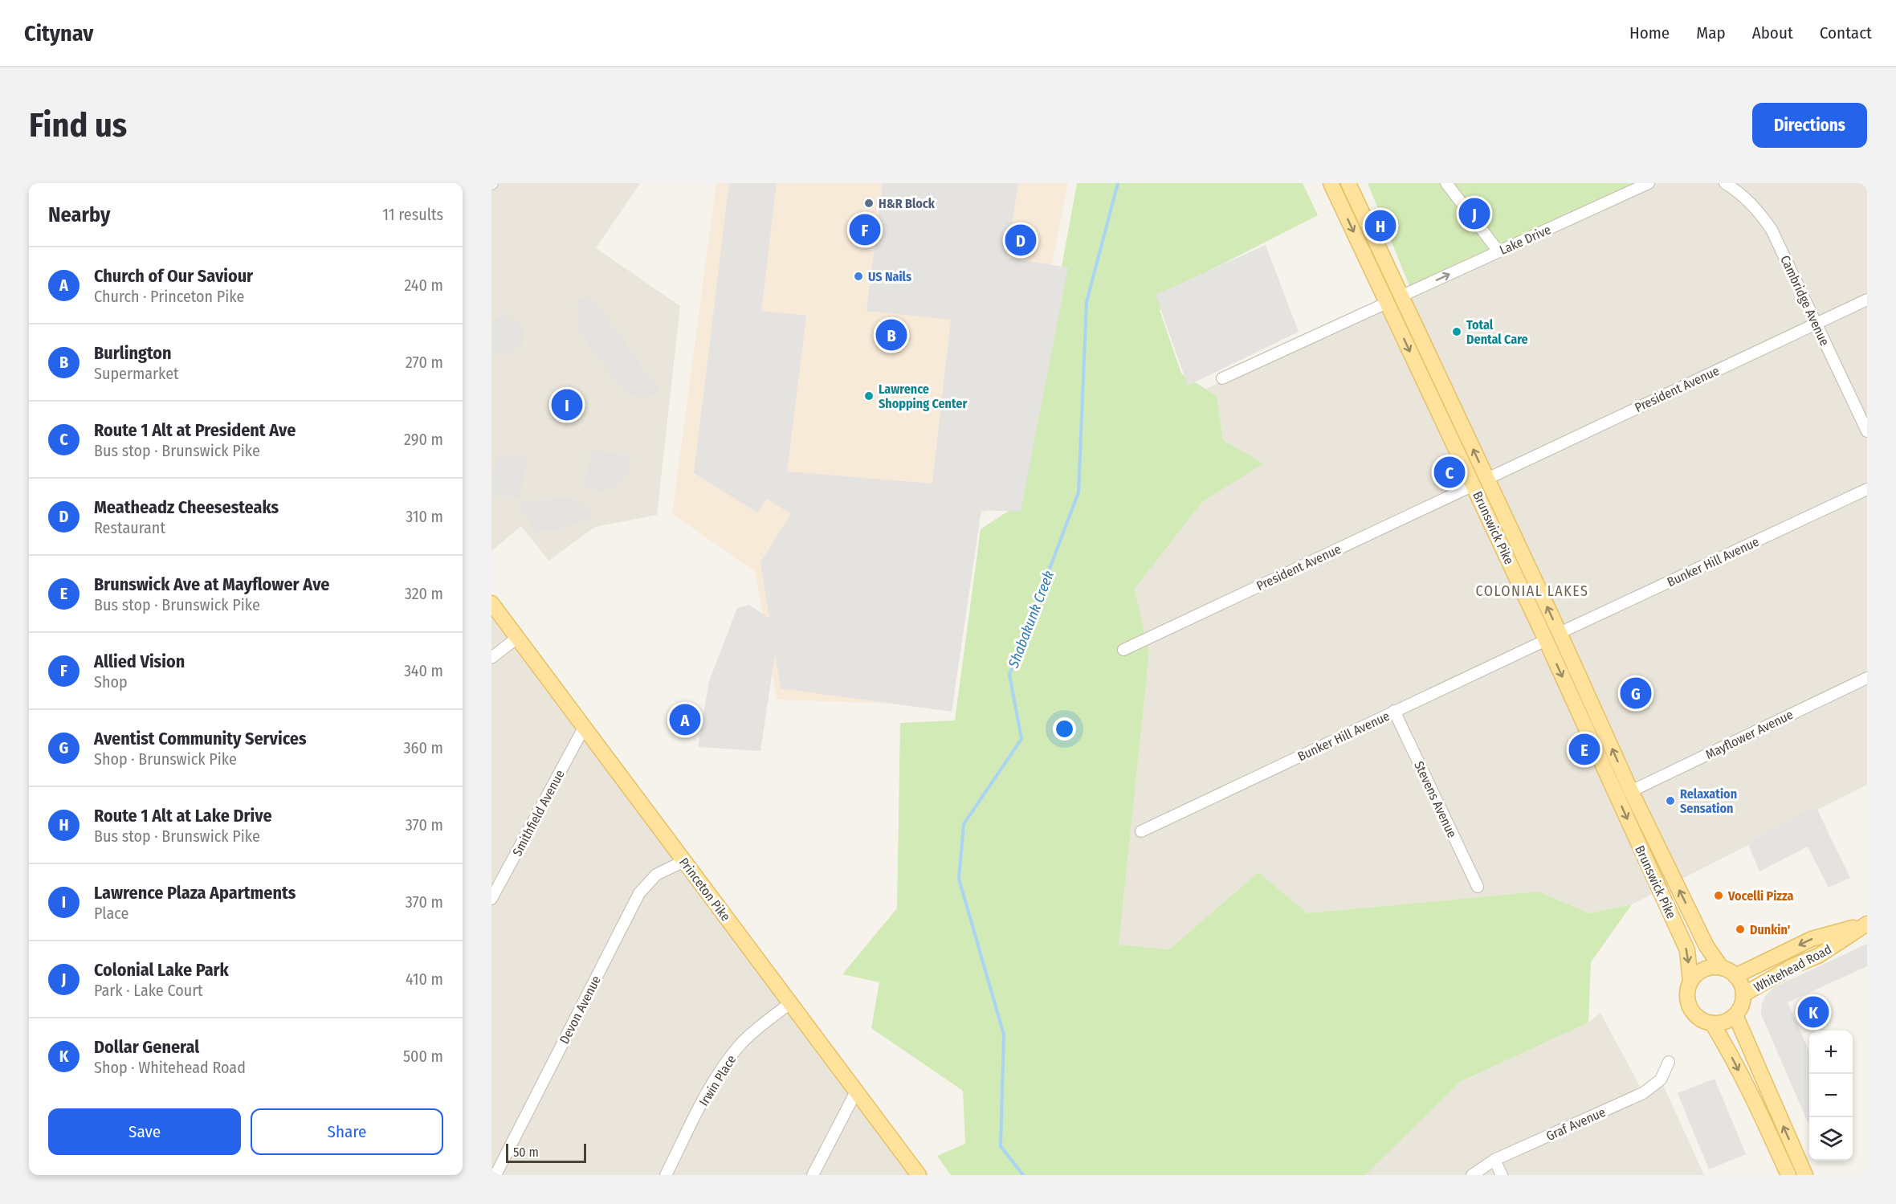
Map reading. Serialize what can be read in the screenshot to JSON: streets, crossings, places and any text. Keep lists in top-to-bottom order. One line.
{"streets":{"main road":["Brunswick Pike","Princeton Pike","Whitehead Road"],"street":["Lake Drive","Cambridge Avenue","President Avenue","Bunker Hill Avenue","Mayflower Avenue","Stevens Avenue","Smithfield Avenue","Devon Avenue","Irwin Place","Graf Avenue"]},"crossings":[["Lake Drive","Brunswick Pike"],["Cambridge Avenue","President Avenue"],["President Avenue","Brunswick Pike"],["Brunswick Pike","Bunker Hill Avenue"],["Brunswick Pike","Mayflower Avenue"],["Brunswick Pike","Whitehead Road"],["Bunker Hill Avenue","Stevens Avenue"],["Smithfield Avenue","Princeton Pike"],["Princeton Pike","Devon Avenue"],["Princeton Pike","Irwin Place"]],"one_way":["Lake Drive"],"districts":["COLONIAL LAKES"],"water":["Shabakunk Creek"],"places":["H&R Block","US Nails","Total Dental Care","Lawrence Shopping Center","Relaxation Sensation","Vocelli Pizza","Dunkin'"],"scale_bar":"50 m","page":{"header":"Citynav","nav":["Home","Map","About","Contact"],"buttons":["Directions",["Save","Share"]],"title":"Find us","heading":["Nearby","11 results"],"pins":["J","H","F","D","B","I","C","G","A","E","K"],"list":[{"mark":"A","name":"Church of Our Saviour","note":"Church · Princeton Pike","value":"240 m"},{"mark":"B","name":"Burlington","note":"Supermarket","value":"270 m"},{"mark":"C","name":"Route 1 Alt at President Ave","note":"Bus stop · Brunswick Pike","value":"290 m"},{"mark":"D","name":"Meatheadz Cheesesteaks","note":"Restaurant","value":"310 m"},{"mark":"E","name":"Brunswick Ave at Mayflower Ave","note":"Bus stop · Brunswick Pike","value":"320 m"},{"mark":"F","name":"Allied Vision","note":"Shop","value":"340 m"},{"mark":"G","name":"Aventist Community Services","note":"Shop · Brunswick Pike","value":"360 m"},{"mark":"H","name":"Route 1 Alt at Lake Drive","note":"Bus stop · Brunswick Pike","value":"370 m"},{"mark":"I","name":"Lawrence Plaza Apartments","note":"Place","value":"370 m"},{"mark":"J","name":"Colonial Lake Park","note":"Park · Lake Court","value":"410 m"},{"mark":"K","name":"Dollar General","note":"Shop · Whitehead Road","value":"500 m"}],"map_buttons":["+","−"],"scale":"50 m"}}
